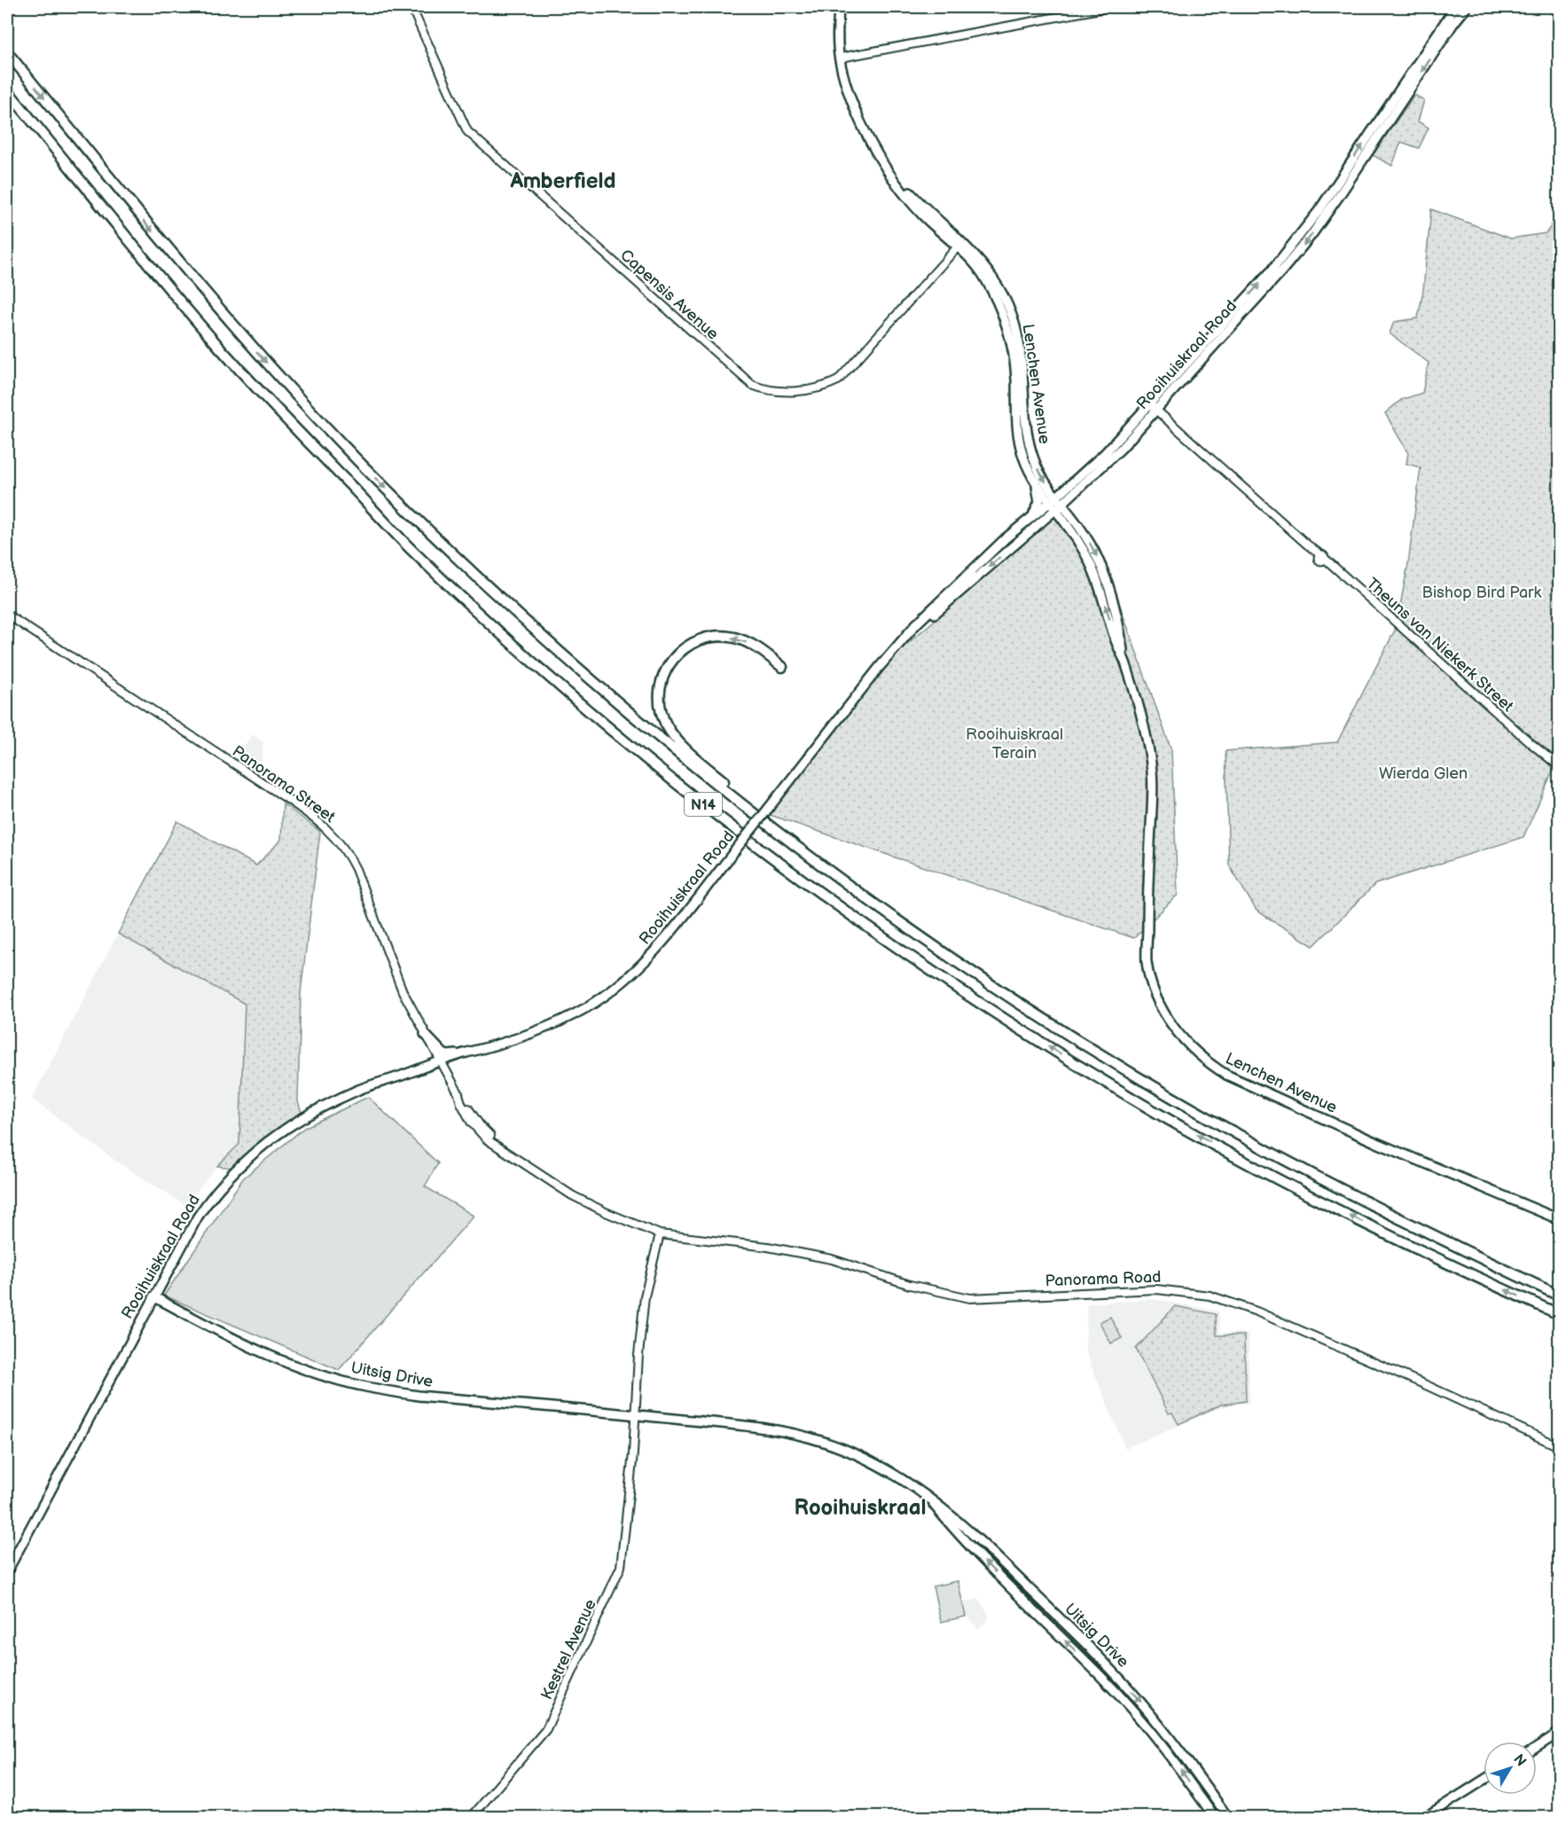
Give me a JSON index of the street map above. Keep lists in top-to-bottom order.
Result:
{
  "streets": {
    "highway": ["N14"],
    "main road": ["Rooihuiskraal Road", "Lenchen Avenue", "Uitsig Drive"],
    "street": [
      "Capensis Avenue",
      "Theuns van Niekerk Street",
      "Panorama Street",
      "Panorama Road",
      "Kestrel Avenue"
    ]
  },
  "crossings": [
    ["Capensis Avenue", "Lenchen Avenue"],
    ["Rooihuiskraal Road", "Lenchen Avenue"],
    ["Rooihuiskraal Road", "Theuns van Niekerk Street"],
    ["Rooihuiskraal Road", "Panorama Street"],
    ["Rooihuiskraal Road", "Uitsig Drive"],
    ["Panorama Street", "Panorama Road"],
    ["Panorama Street", "Kestrel Avenue"],
    ["Uitsig Drive", "Kestrel Avenue"]
  ],
  "districts": ["Amberfield", "Rooihuiskraal"],
  "parks": ["Bishop Bird Park", "Rooihuiskraal Terain", "Wierda Glen"],
  "north": "top right"
}
